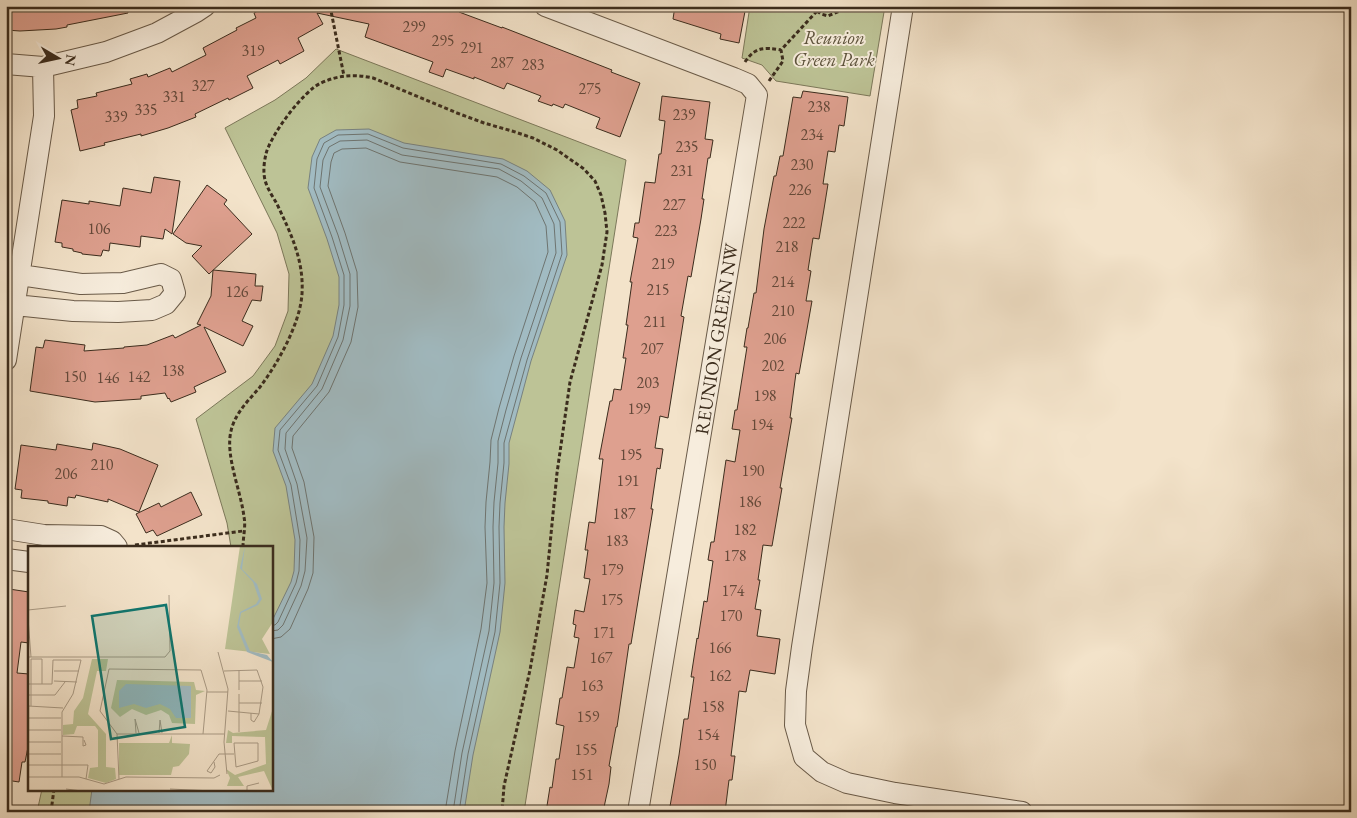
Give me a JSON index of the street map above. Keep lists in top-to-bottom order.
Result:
{
  "streets": {
    "street": ["REUNION GREEN NW"]
  },
  "parks": ["Reunion Green Park"],
  "house_numbers": [
    "299",
    "295",
    "291",
    "319",
    "287",
    "283",
    "327",
    "275",
    "331",
    "238",
    "335",
    "239",
    "339",
    "234",
    "235",
    "230",
    "231",
    "226",
    "227",
    "222",
    "106",
    "223",
    "218",
    "219",
    "214",
    "215",
    "126",
    "210",
    "211",
    "206",
    "207",
    "202",
    "138",
    "150",
    "142",
    "146",
    "203",
    "198",
    "199",
    "194",
    "195",
    "210",
    "190",
    "206",
    "191",
    "186",
    "187",
    "182",
    "183",
    "178",
    "179",
    "174",
    "175",
    "170",
    "171",
    "166",
    "167",
    "162",
    "163",
    "158",
    "159",
    "154",
    "155",
    "150",
    "151"
  ],
  "north": "right"
}
